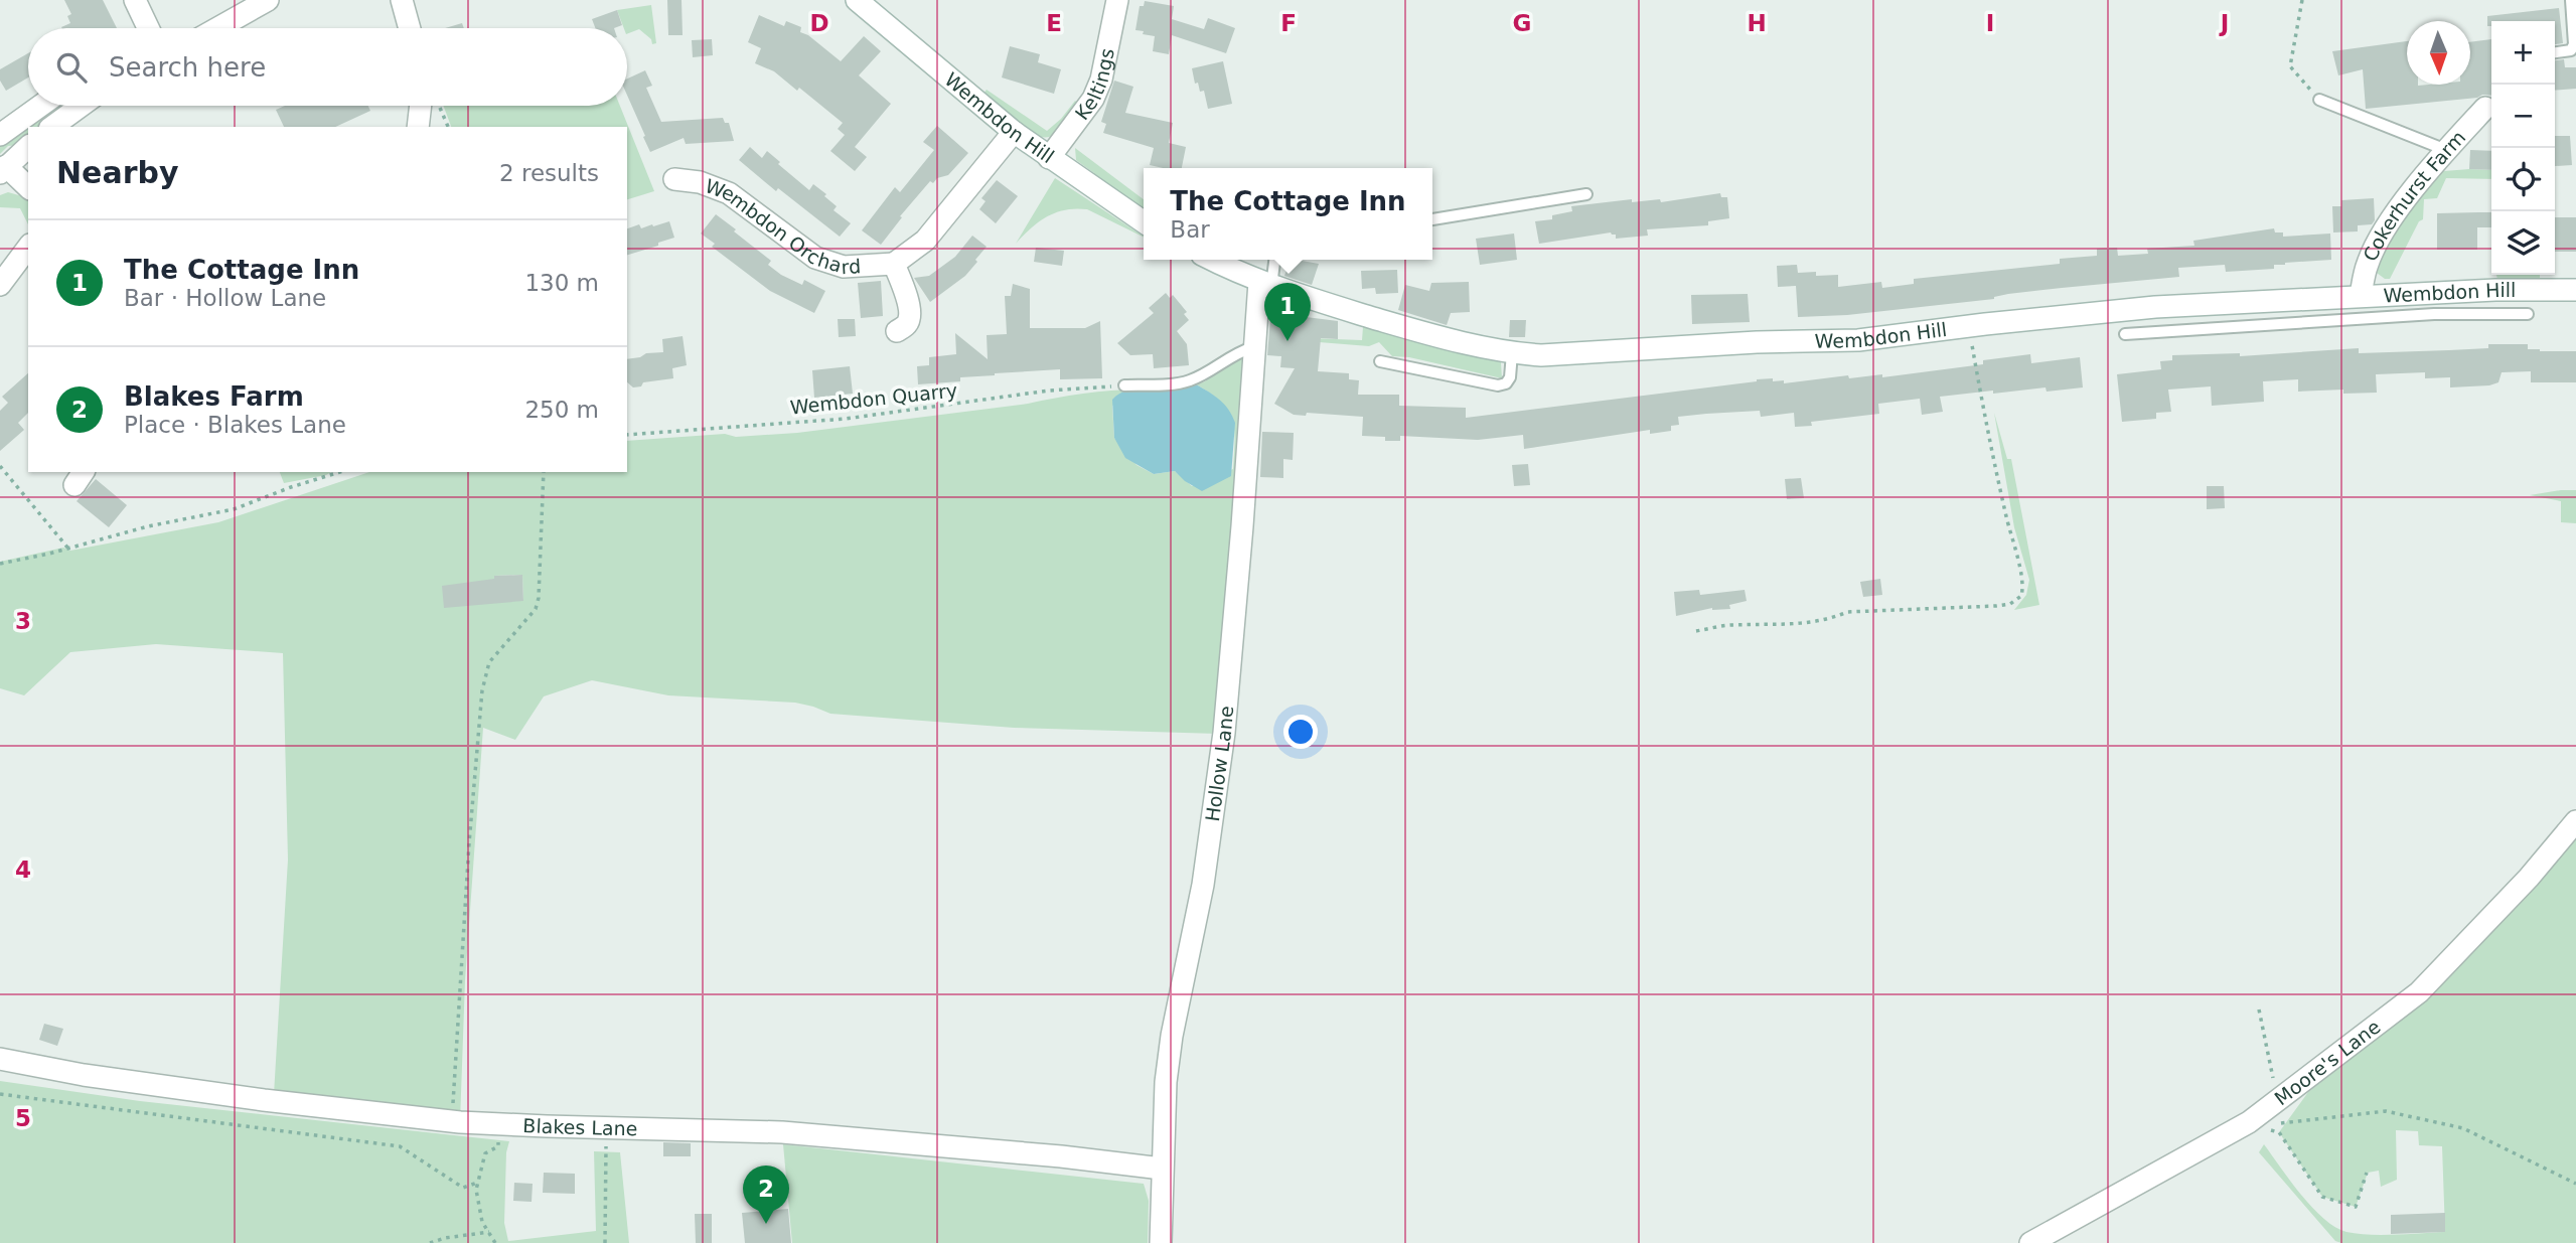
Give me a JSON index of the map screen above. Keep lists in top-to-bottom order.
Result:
{
  "streets": {
    "street": [
      "Keltings",
      "Wembdon Hill",
      "Cokerhurst Farm",
      "Wembdon Orchard",
      "Hollow Lane",
      "Moore's Lane",
      "Blakes Lane"
    ],
    "path": ["Wembdon Quarry"]
  },
  "crossings": [
    ["Keltings", "Wembdon Hill"],
    ["Wembdon Hill", "Cokerhurst Farm"],
    ["Wembdon Hill", "Wembdon Orchard"],
    ["Wembdon Hill", "Hollow Lane"],
    ["Hollow Lane", "Blakes Lane"]
  ],
  "north": "bottom",
  "page": {
    "map_buttons": ["+", "−"],
    "search": "Search here",
    "heading": ["Nearby", "2 results"],
    "popup": ["The Cottage Inn", "Bar"],
    "list": [
      {
        "mark": "1",
        "name": "The Cottage Inn",
        "note": "Bar · Hollow Lane",
        "value": "130 m"
      },
      {
        "mark": "2",
        "name": "Blakes Farm",
        "note": "Place · Blakes Lane",
        "value": "250 m"
      }
    ],
    "pins": ["1", "2"]
  },
  "grid": {
    "columns": [
      "D",
      "E",
      "F",
      "G",
      "H",
      "I",
      "J"
    ],
    "rows": ["3", "4", "5"]
  }
}
